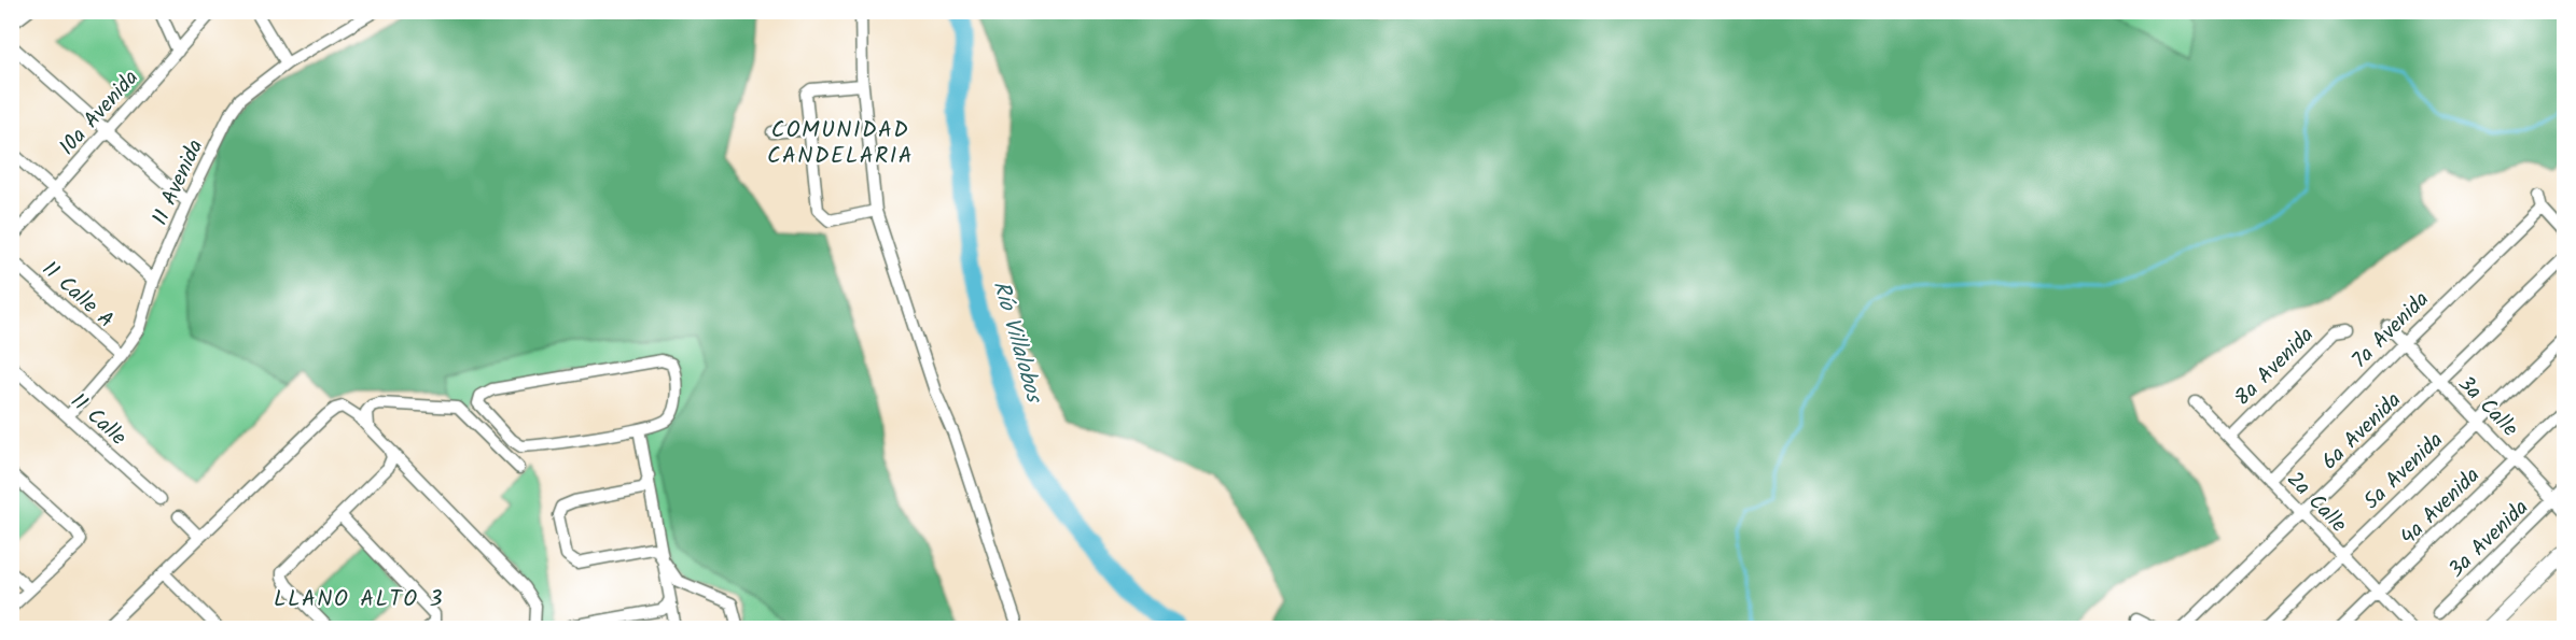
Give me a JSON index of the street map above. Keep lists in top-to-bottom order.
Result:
{
  "streets": {
    "street": [
      "10a Avenida",
      "11 Avenida",
      "11 Calle A",
      "7a Avenida",
      "8a Avenida",
      "3a Calle",
      "11 Calle",
      "6a Avenida",
      "5a Avenida",
      "2a Calle",
      "4a Avenida",
      "3a Avenida"
    ]
  },
  "crossings": [
    ["11 Avenida", "11 Calle A"],
    ["11 Avenida", "11 Calle"],
    ["7a Avenida", "3a Calle"],
    ["7a Avenida", "2a Calle"],
    ["8a Avenida", "2a Calle"],
    ["3a Calle", "6a Avenida"],
    ["3a Calle", "5a Avenida"],
    ["3a Calle", "4a Avenida"],
    ["3a Calle", "3a Avenida"],
    ["6a Avenida", "2a Calle"],
    ["5a Avenida", "2a Calle"],
    ["2a Calle", "4a Avenida"]
  ],
  "districts": ["COMUNIDAD CANDELARIA", "LLANO ALTO 3"],
  "water": ["Río Villalobos"]
}
